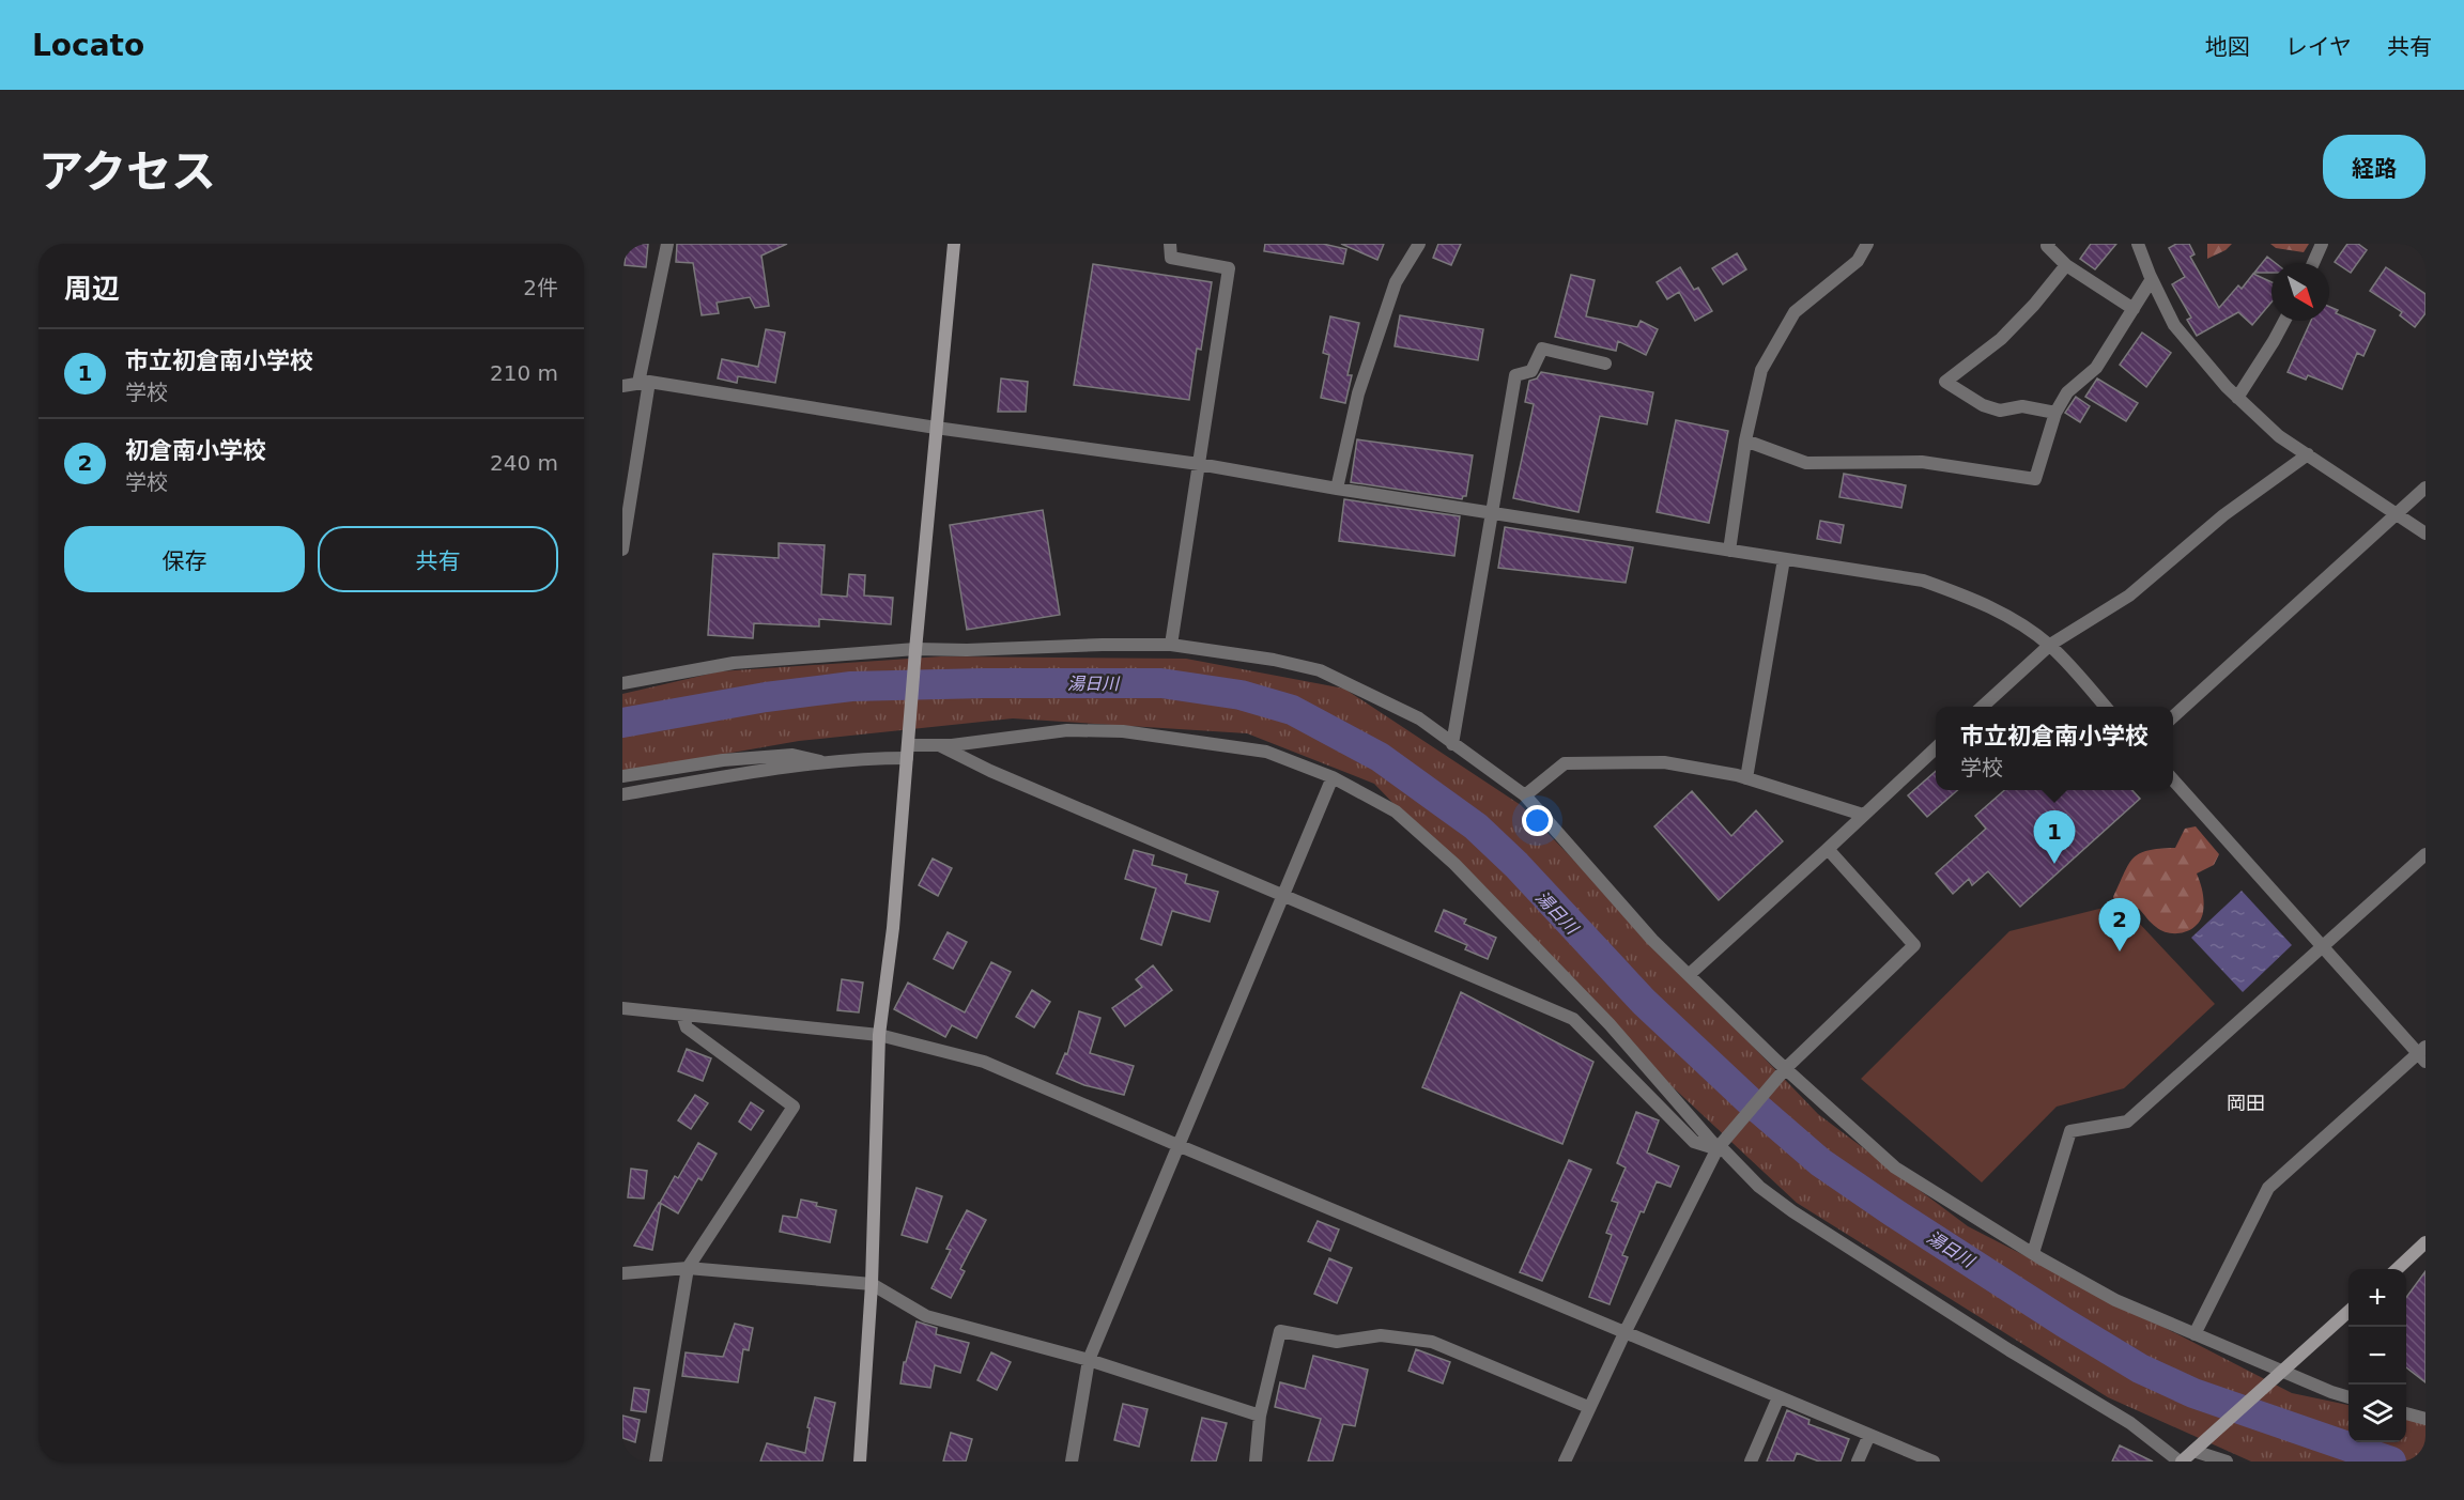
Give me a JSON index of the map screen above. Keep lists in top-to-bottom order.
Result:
{
  "districts": ["岡田"],
  "water": ["湯日川"],
  "north": "bottom right",
  "page": {
    "header": "Locato",
    "nav": ["地図", "レイヤ", "共有"],
    "title": "アクセス",
    "buttons": [
      "経路",
      ["保存", "共有"]
    ],
    "heading": ["周辺", "2件"],
    "list": [
      {
        "mark": "1",
        "name": "市立初倉南小学校",
        "note": "学校",
        "value": "210 m"
      },
      {
        "mark": "2",
        "name": "初倉南小学校",
        "note": "学校",
        "value": "240 m"
      }
    ],
    "popup": ["市立初倉南小学校", "学校"],
    "pins": ["1", "2"],
    "map_buttons": ["+", "−"]
  }
}
